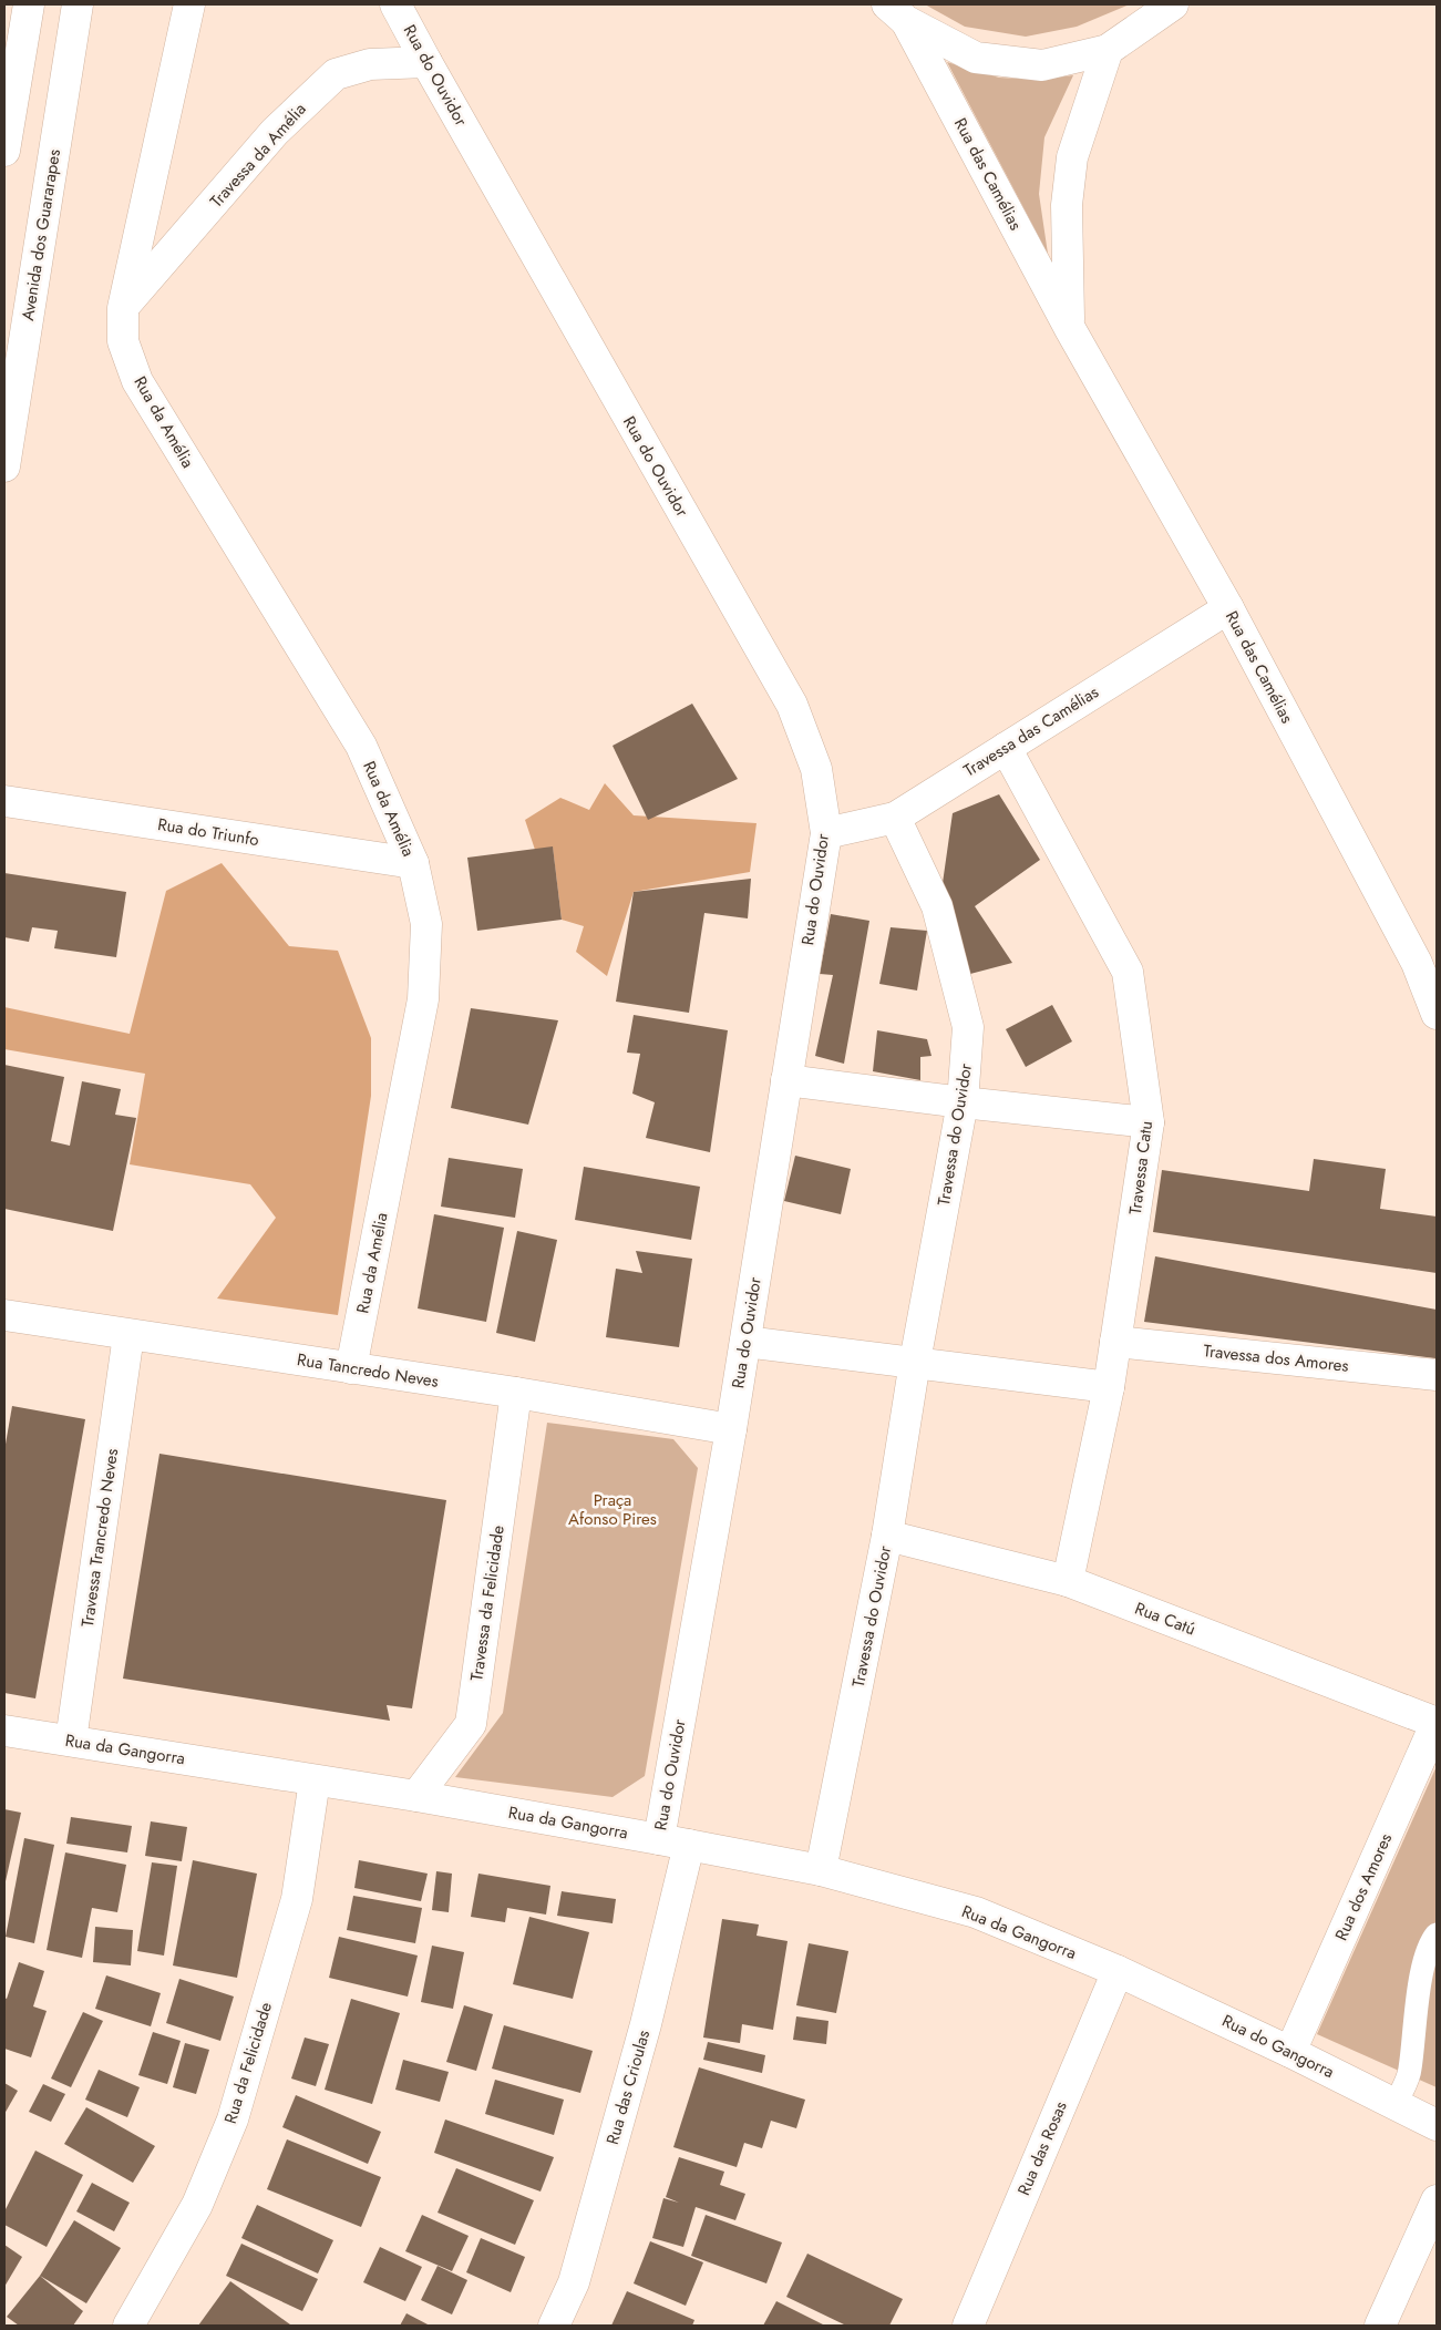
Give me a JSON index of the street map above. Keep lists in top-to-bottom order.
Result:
{
  "streets": {
    "street": [
      "Rua do Ouvidor",
      "Travessa da Amélia",
      "Rua das Camélias",
      "Avenida dos Guararapes",
      "Rua da Amélia",
      "Travessa das Camélias",
      "Rua do Triunfo",
      "Travessa do Ouvidor",
      "Travessa Catu",
      "Travessa dos Amores",
      "Rua Tancredo Neves",
      "Travessa Trancredo Neves",
      "Travessa da Felicidade",
      "Rua Catú",
      "Rua da Gangorra",
      "Rua dos Amores",
      "Rua do Gangorra",
      "Rua da Felicidade",
      "Rua das Crioulas",
      "Rua das Rosas"
    ]
  },
  "crossings": [
    ["Rua do Ouvidor", "Travessa da Amélia"],
    ["Rua do Ouvidor", "Travessa das Camélias"],
    ["Rua do Ouvidor", "Rua Tancredo Neves"],
    ["Rua do Ouvidor", "Rua da Gangorra"],
    ["Travessa da Amélia", "Rua da Amélia"],
    ["Rua das Camélias", "Travessa das Camélias"],
    ["Rua da Amélia", "Rua do Triunfo"],
    ["Rua da Amélia", "Rua Tancredo Neves"],
    ["Travessa das Camélias", "Travessa do Ouvidor"],
    ["Travessa das Camélias", "Travessa Catu"],
    ["Travessa do Ouvidor", "Rua Catú"],
    ["Travessa do Ouvidor", "Rua da Gangorra"],
    ["Travessa Catu", "Travessa dos Amores"],
    ["Travessa Catu", "Rua Catú"],
    ["Rua Tancredo Neves", "Travessa Trancredo Neves"],
    ["Rua Tancredo Neves", "Travessa da Felicidade"],
    ["Travessa Trancredo Neves", "Rua da Gangorra"],
    ["Travessa da Felicidade", "Rua da Gangorra"],
    ["Rua Catú", "Rua dos Amores"],
    ["Rua da Gangorra", "Rua do Gangorra"],
    ["Rua da Gangorra", "Rua da Felicidade"],
    ["Rua da Gangorra", "Rua das Crioulas"],
    ["Rua da Gangorra", "Rua das Rosas"],
    ["Rua dos Amores", "Rua do Gangorra"],
    ["Rua do Gangorra", "Rua das Rosas"]
  ],
  "parks": ["Praça Afonso Pires"]
}
